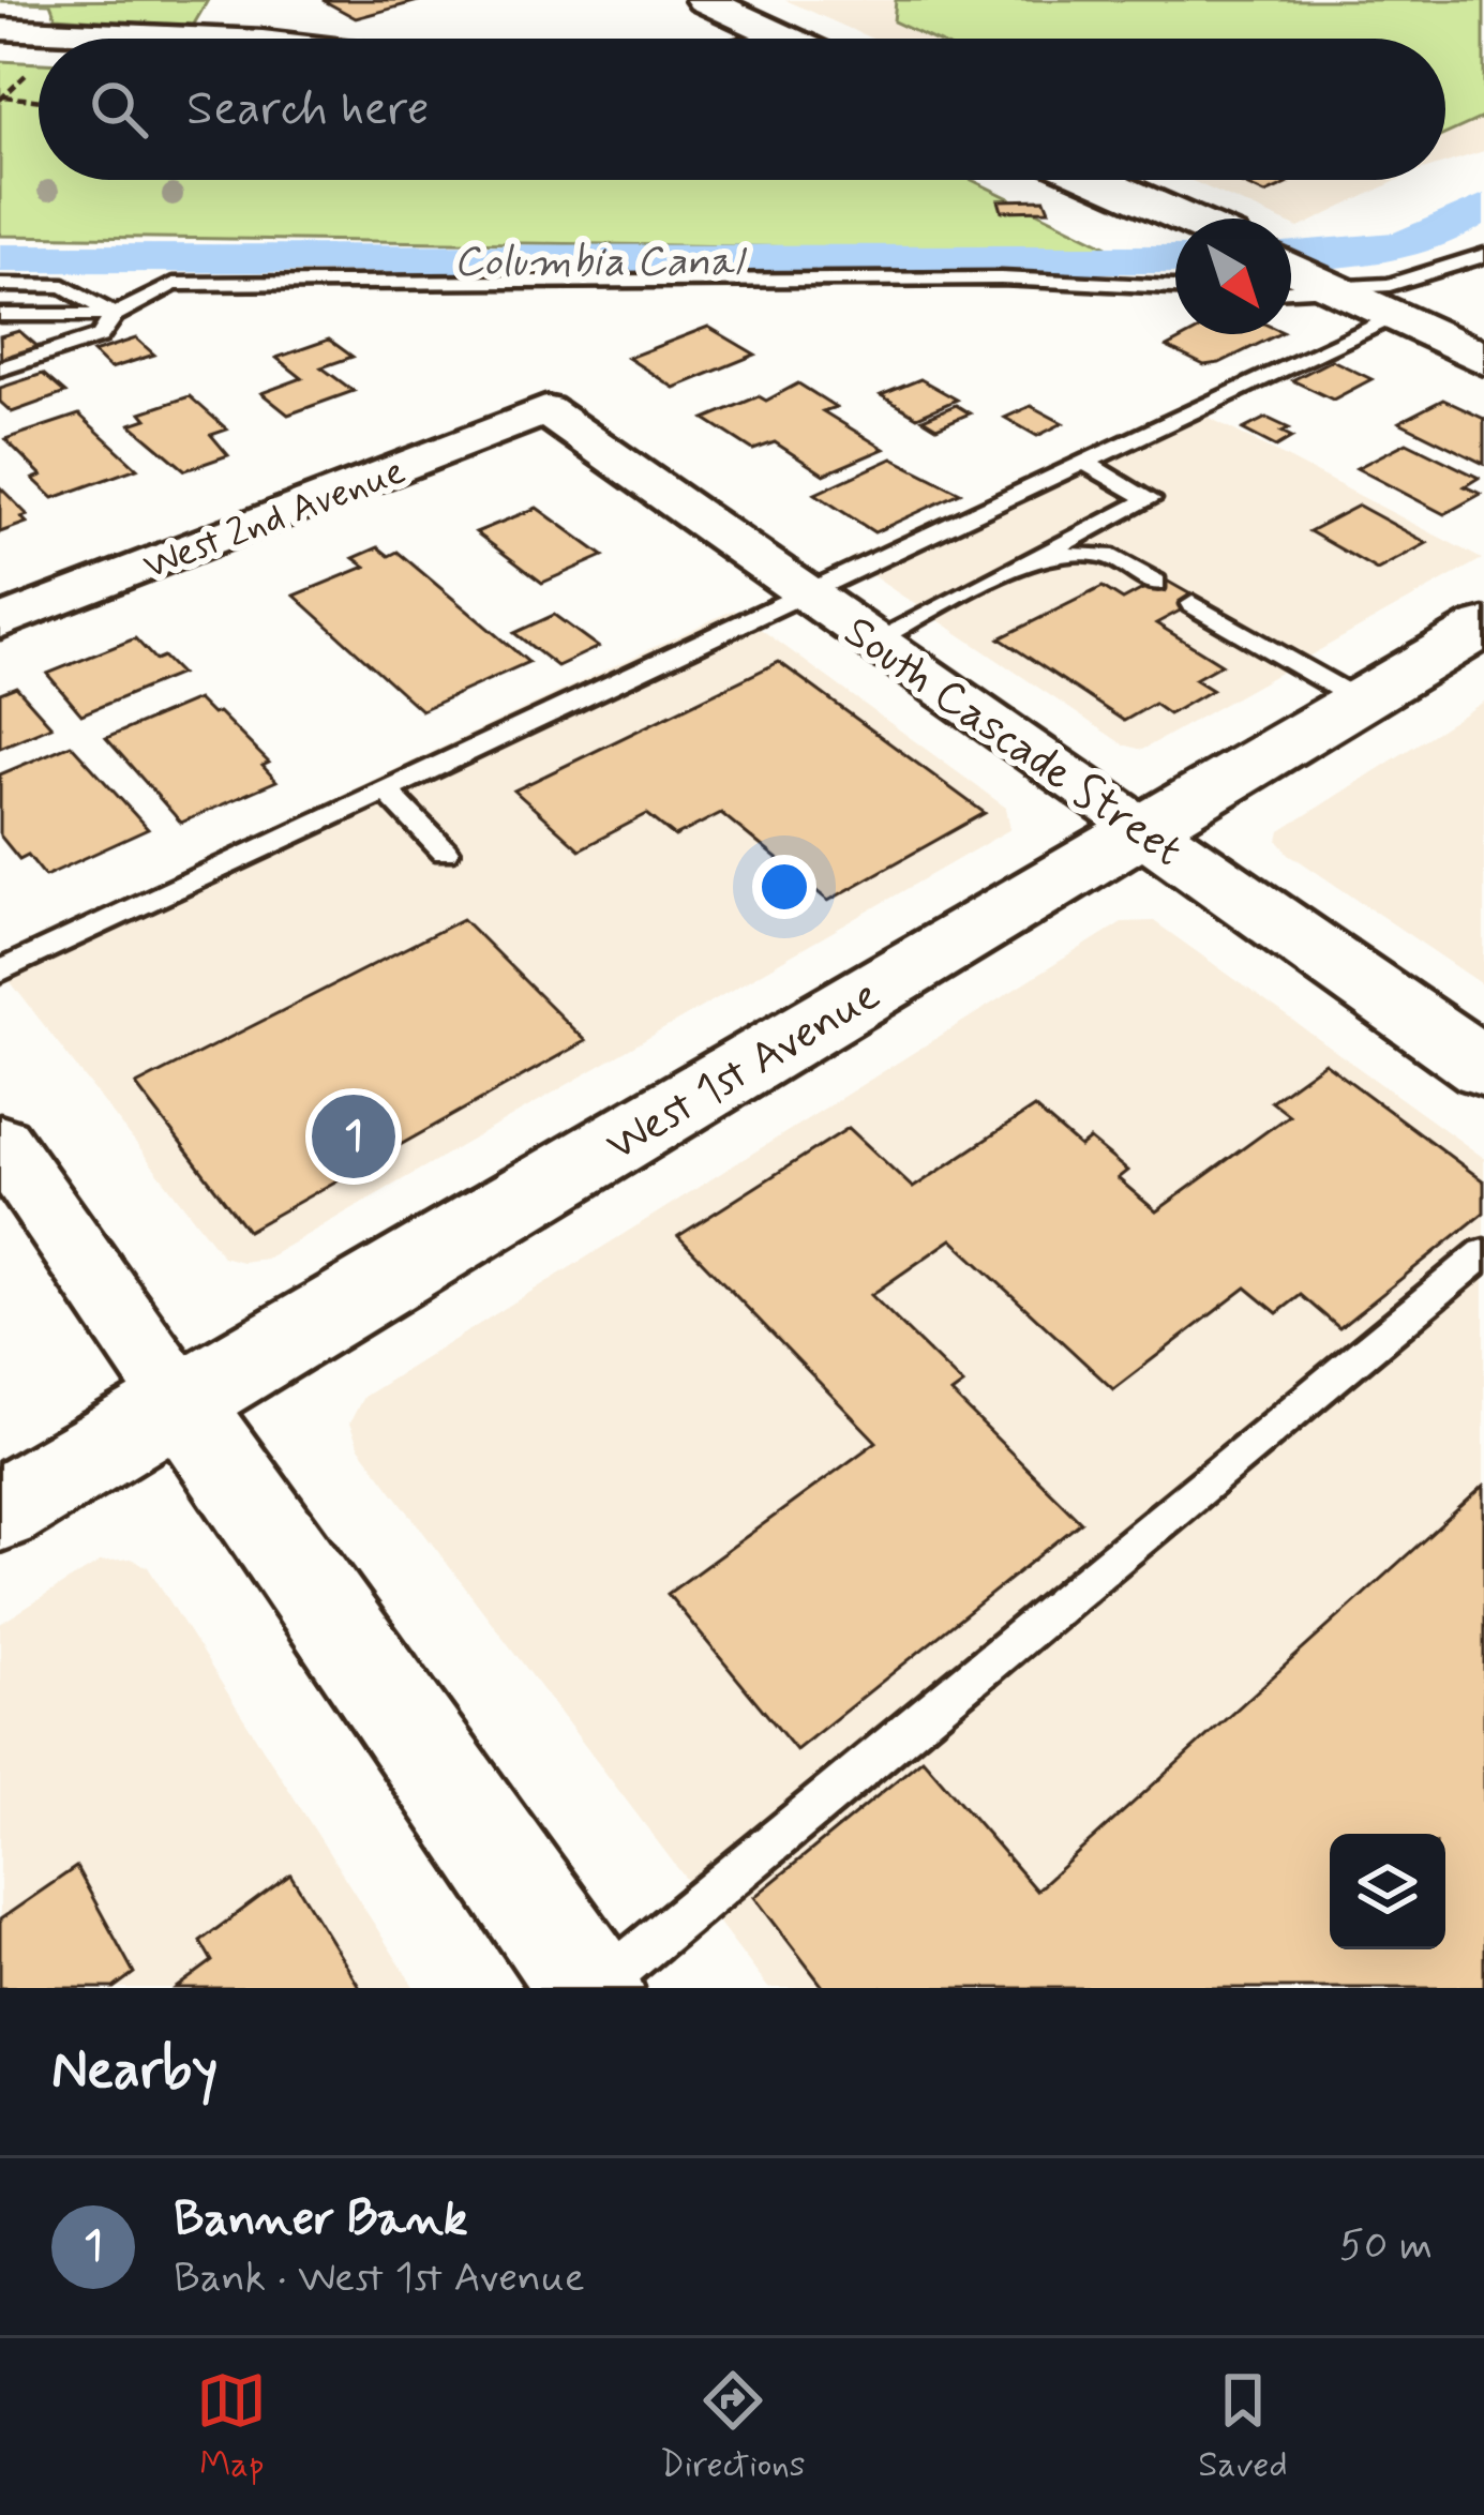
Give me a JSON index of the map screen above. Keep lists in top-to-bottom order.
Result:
{
  "streets": {
    "street": ["West 2nd Avenue", "South Cascade Street", "West 1st Avenue"]
  },
  "crossings": [
    ["West 2nd Avenue", "South Cascade Street"],
    ["South Cascade Street", "West 1st Avenue"]
  ],
  "water": ["Columbia Canal"],
  "north": "bottom right",
  "page": {
    "search": "Search here",
    "pins": "1",
    "heading": "Nearby",
    "list": [
      {
        "mark": "1",
        "name": "Banner Bank",
        "note": "Bank · West 1st Avenue",
        "value": "50 m"
      }
    ],
    "nav": ["Map", "Directions", "Saved"]
  }
}
